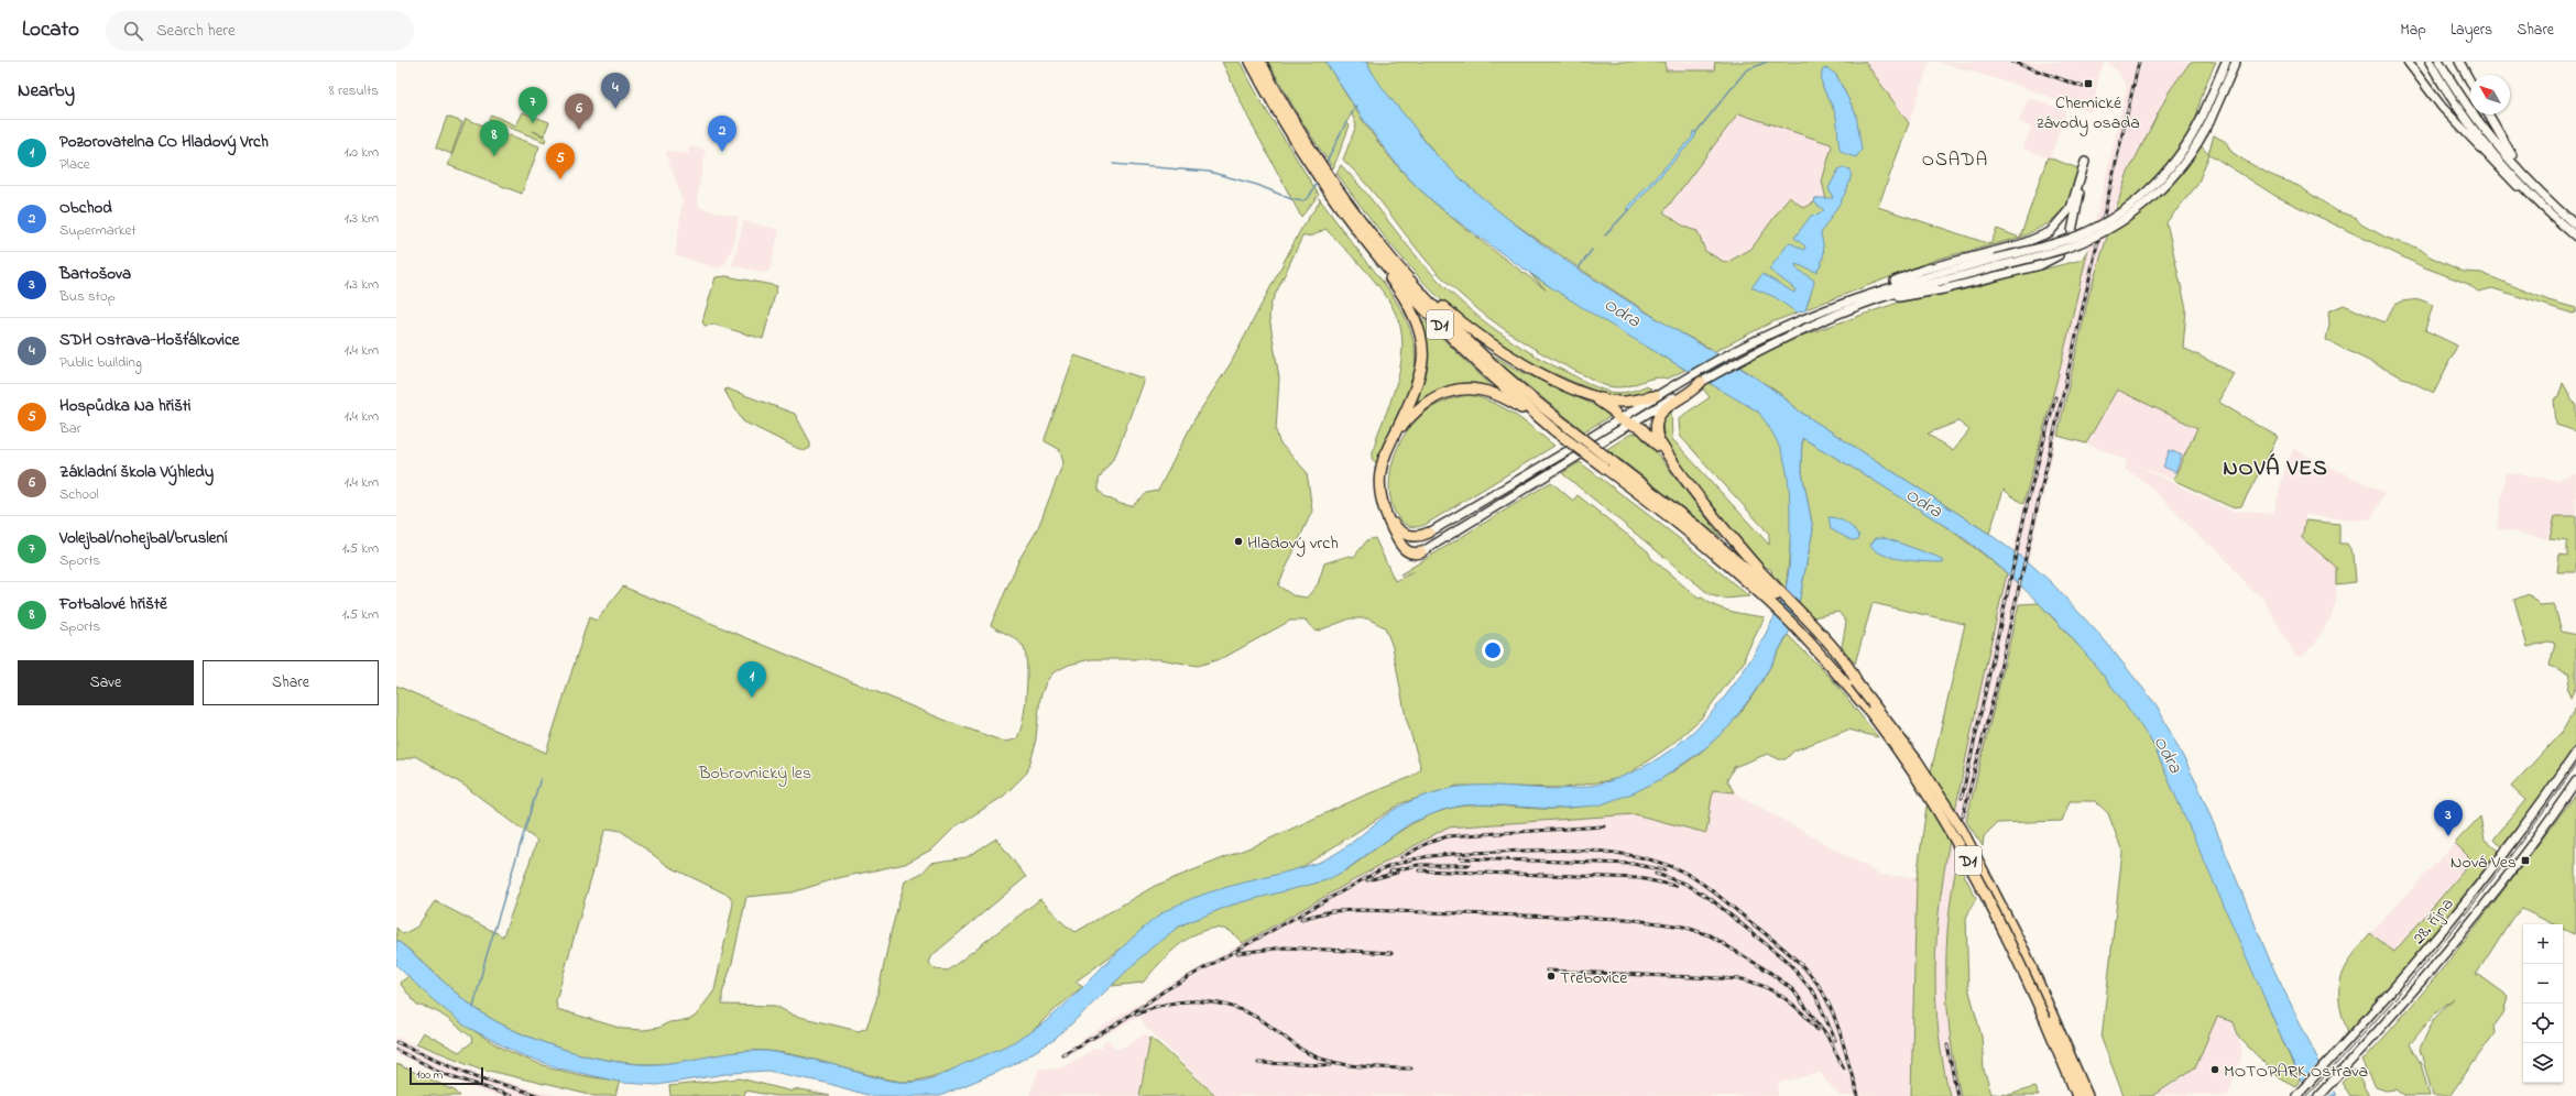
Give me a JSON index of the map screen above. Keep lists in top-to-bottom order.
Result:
{
  "streets": {
    "highway": ["D1"],
    "main road": ["28. října"]
  },
  "districts": ["OSADA", "NOVÁ VES"],
  "water": ["Odra"],
  "parks": ["Bobrovnický les"],
  "places": {
    "transit": ["Chemické závody osada", "Nová Ves"],
    "other": ["Hladový vrch", "Třebovice", "MOTOPARK Ostrava"]
  },
  "scale_bar": "100 m",
  "north": "top left",
  "page": {
    "header": "Locato",
    "search": "Search here",
    "nav": ["Map", "Layers", "Share"],
    "heading": ["Nearby", "8 results"],
    "pins": [
      "4",
      "7",
      "6",
      "2",
      "8",
      "5",
      "1",
      "3"
    ],
    "list": [
      {
        "mark": "1",
        "name": "Pozorovatelna CO Hladový Vrch",
        "note": "Place",
        "value": "1.0 km"
      },
      {
        "mark": "2",
        "name": "Obchod",
        "note": "Supermarket",
        "value": "1.3 km"
      },
      {
        "mark": "3",
        "name": "Bartošova",
        "note": "Bus stop",
        "value": "1.3 km"
      },
      {
        "mark": "4",
        "name": "SDH Ostrava-Hošťálkovice",
        "note": "Public building",
        "value": "1.4 km"
      },
      {
        "mark": "5",
        "name": "Hospůdka Na hřišti",
        "note": "Bar",
        "value": "1.4 km"
      },
      {
        "mark": "6",
        "name": "Základní škola Výhledy",
        "note": "School",
        "value": "1.4 km"
      },
      {
        "mark": "7",
        "name": "Volejbal/nohejbal/bruslení",
        "note": "Sports",
        "value": "1.5 km"
      },
      {
        "mark": "8",
        "name": "Fotbalové hřiště",
        "note": "Sports",
        "value": "1.5 km"
      }
    ],
    "buttons": ["Save", "Share"],
    "map_buttons": ["+", "−"],
    "scale": "100 m"
  }
}
